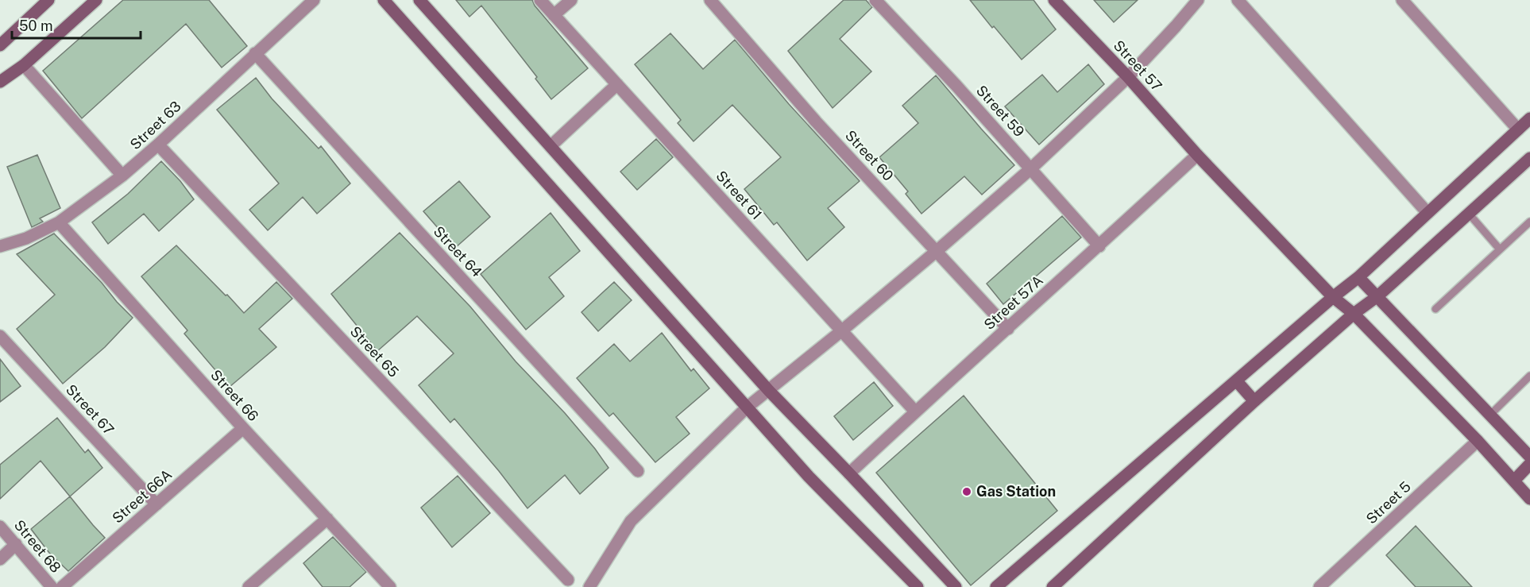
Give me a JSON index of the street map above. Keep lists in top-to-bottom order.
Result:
{
  "streets": {
    "street": [
      "Street 57",
      "Street 59",
      "Street 63",
      "Street 60",
      "Street 61",
      "Street 64",
      "Street 57A",
      "Street 65",
      "Street 66",
      "Street 67",
      "Street 66A",
      "Street 5",
      "Street 68"
    ]
  },
  "crossings": [
    ["Street 57", "Street 57A"],
    ["Street 57", "Street 5"],
    ["Street 59", "Street 57A"],
    ["Street 63", "Street 64"],
    ["Street 63", "Street 65"],
    ["Street 63", "Street 66"],
    ["Street 60", "Street 57A"],
    ["Street 61", "Street 57A"],
    ["Street 66", "Street 66A"],
    ["Street 67", "Street 66A"]
  ],
  "places": ["Gas Station"],
  "scale_bar": "50 m"
}
